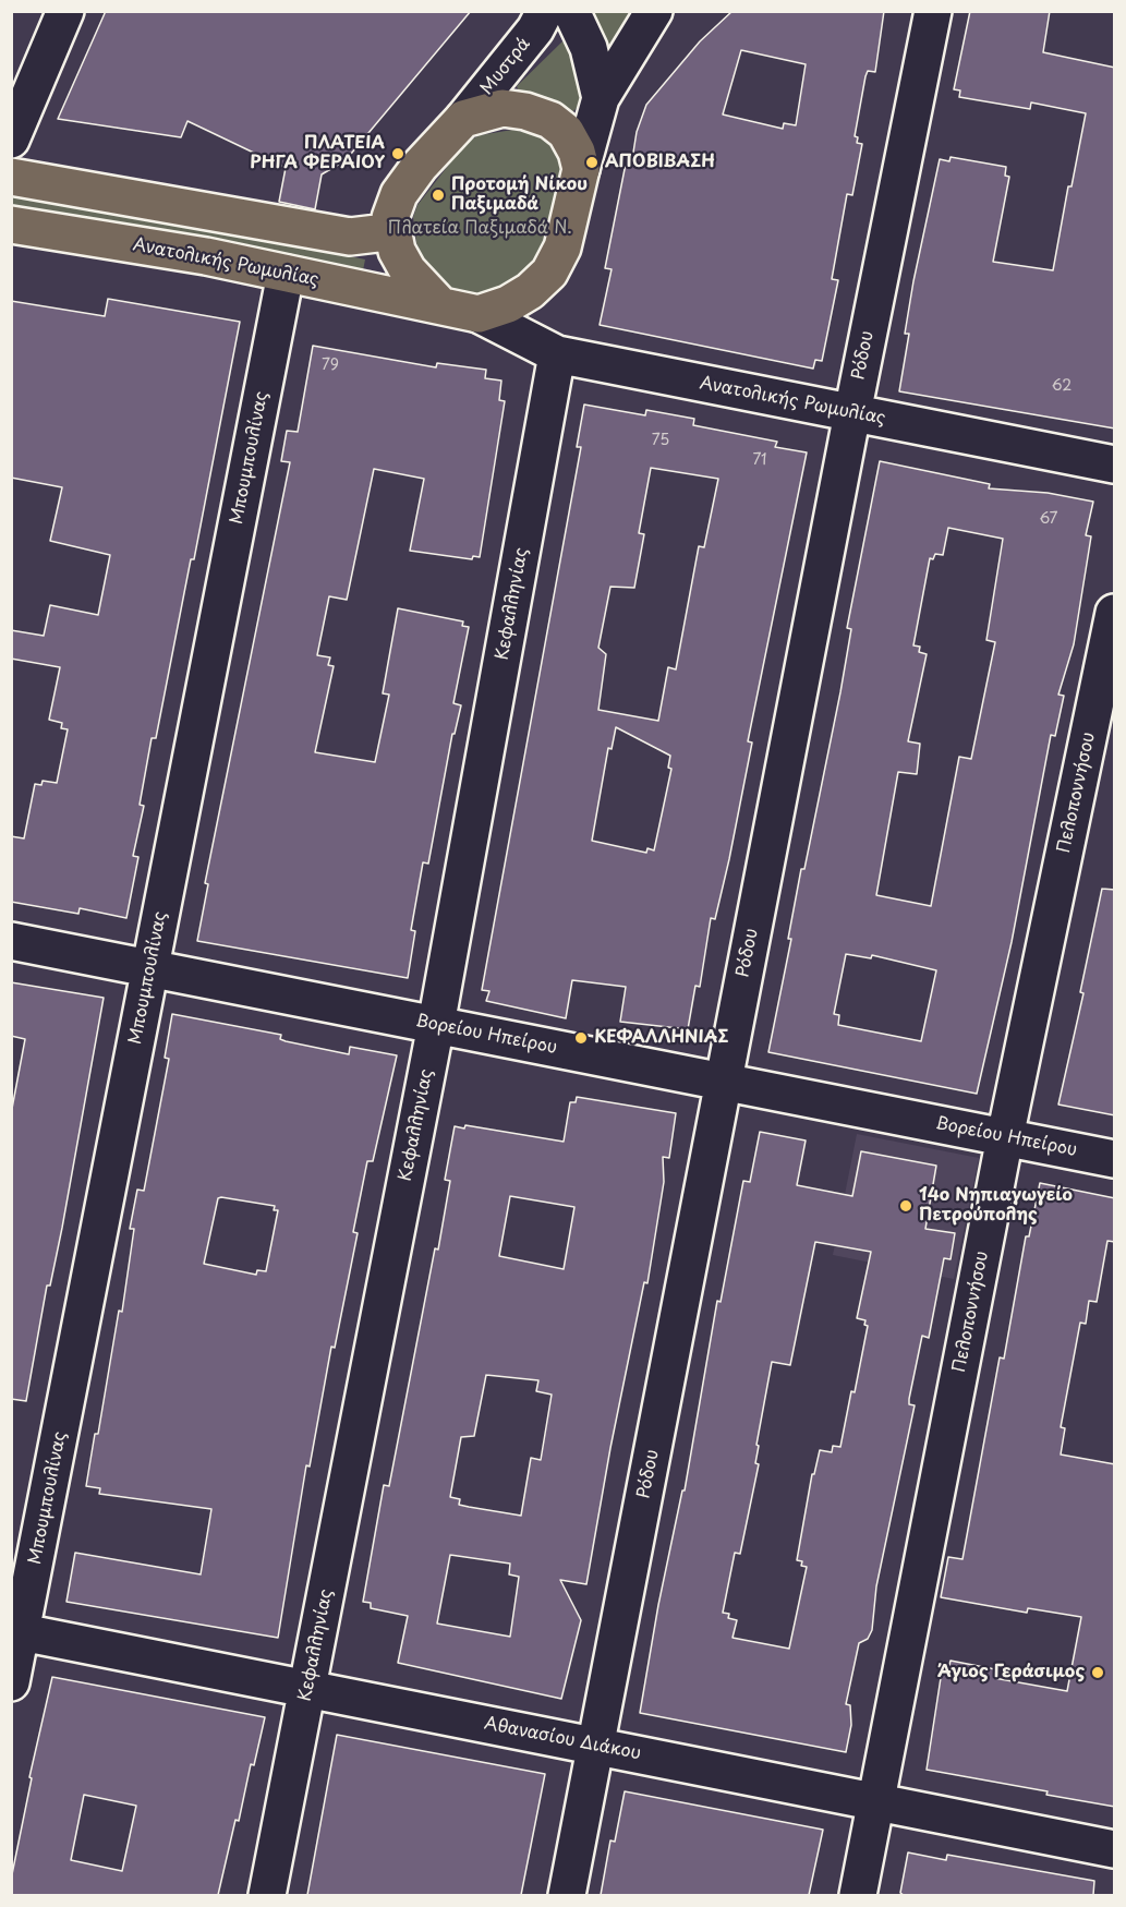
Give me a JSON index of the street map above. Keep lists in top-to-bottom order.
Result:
{
  "streets": {
    "main road": ["Ανατολικής Ρωμυλίας"],
    "street": [
      "Μυστρά",
      "Ρόδου",
      "Μπουμπουλίνας",
      "Κεφαλληνίας",
      "Πελοποννήσου",
      "Βορείου Ηπείρου",
      "Αθανασίου Διάκου"
    ]
  },
  "crossings": [
    ["Μυστρά", "Ανατολικής Ρωμυλίας"],
    ["Ανατολικής Ρωμυλίας", "Ρόδου"],
    ["Ανατολικής Ρωμυλίας", "Μπουμπουλίνας"],
    ["Ανατολικής Ρωμυλίας", "Κεφαλληνίας"],
    ["Ρόδου", "Βορείου Ηπείρου"],
    ["Ρόδου", "Αθανασίου Διάκου"],
    ["Μπουμπουλίνας", "Βορείου Ηπείρου"],
    ["Μπουμπουλίνας", "Αθανασίου Διάκου"],
    ["Κεφαλληνίας", "Βορείου Ηπείρου"],
    ["Κεφαλληνίας", "Αθανασίου Διάκου"],
    ["Πελοποννήσου", "Βορείου Ηπείρου"],
    ["Πελοποννήσου", "Αθανασίου Διάκου"]
  ],
  "parks": ["Πλατεία Παξιμαδά Ν."],
  "places": [
    "ΠΛΑΤΕΙΑ ΡΗΓΑ ΦΕΡΑΙΟΥ",
    "ΑΠΟΒΙΒΑΣΗ",
    "Προτομή Νίκου Παξιμαδά",
    "ΚΕΦΑΛΛΗΝΙΑΣ",
    "14ο Νηπιαγωγείο Πετρούπολης",
    "Άγιος Γεράσιμος"
  ],
  "house_numbers": [
    "79",
    "62",
    "75",
    "71",
    "67"
  ]
}
